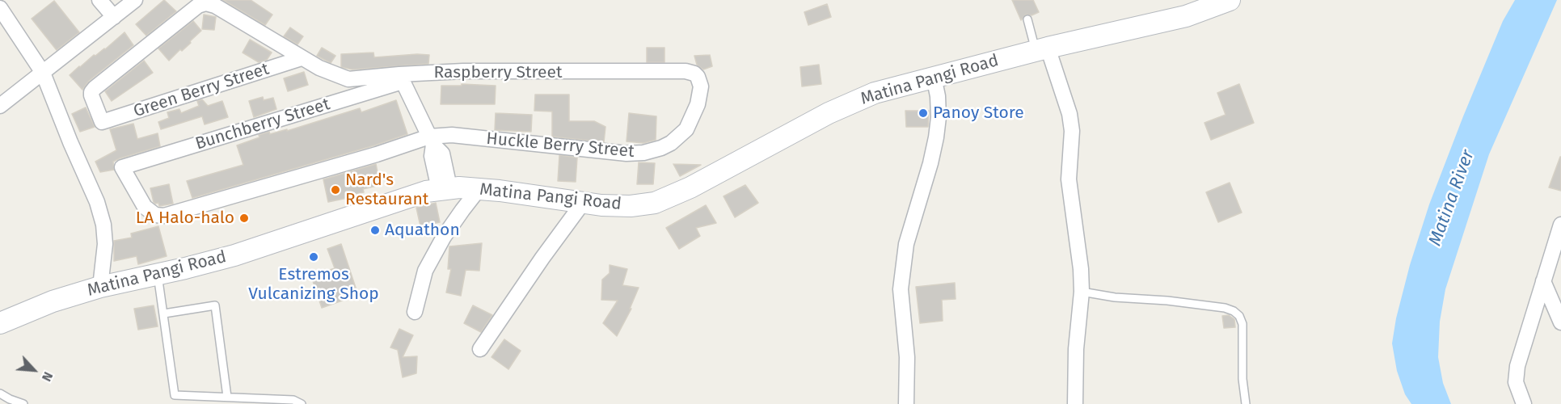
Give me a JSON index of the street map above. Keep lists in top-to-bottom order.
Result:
{
  "streets": {
    "street": [
      "Raspberry Street",
      "Matina Pangi Road",
      "Green Berry Street",
      "Bunchberry Street",
      "Huckle Berry Street"
    ]
  },
  "crossings": [
    ["Raspberry Street", "Green Berry Street"],
    ["Raspberry Street", "Bunchberry Street"],
    ["Raspberry Street", "Huckle Berry Street"],
    ["Bunchberry Street", "Huckle Berry Street"]
  ],
  "water": ["Matina River"],
  "places": [
    "Panoy Store",
    "Nard's Restaurant",
    "LA Halo-halo",
    "Aquathon",
    "Estremos Vulcanizing Shop"
  ],
  "north": "bottom right"
}
